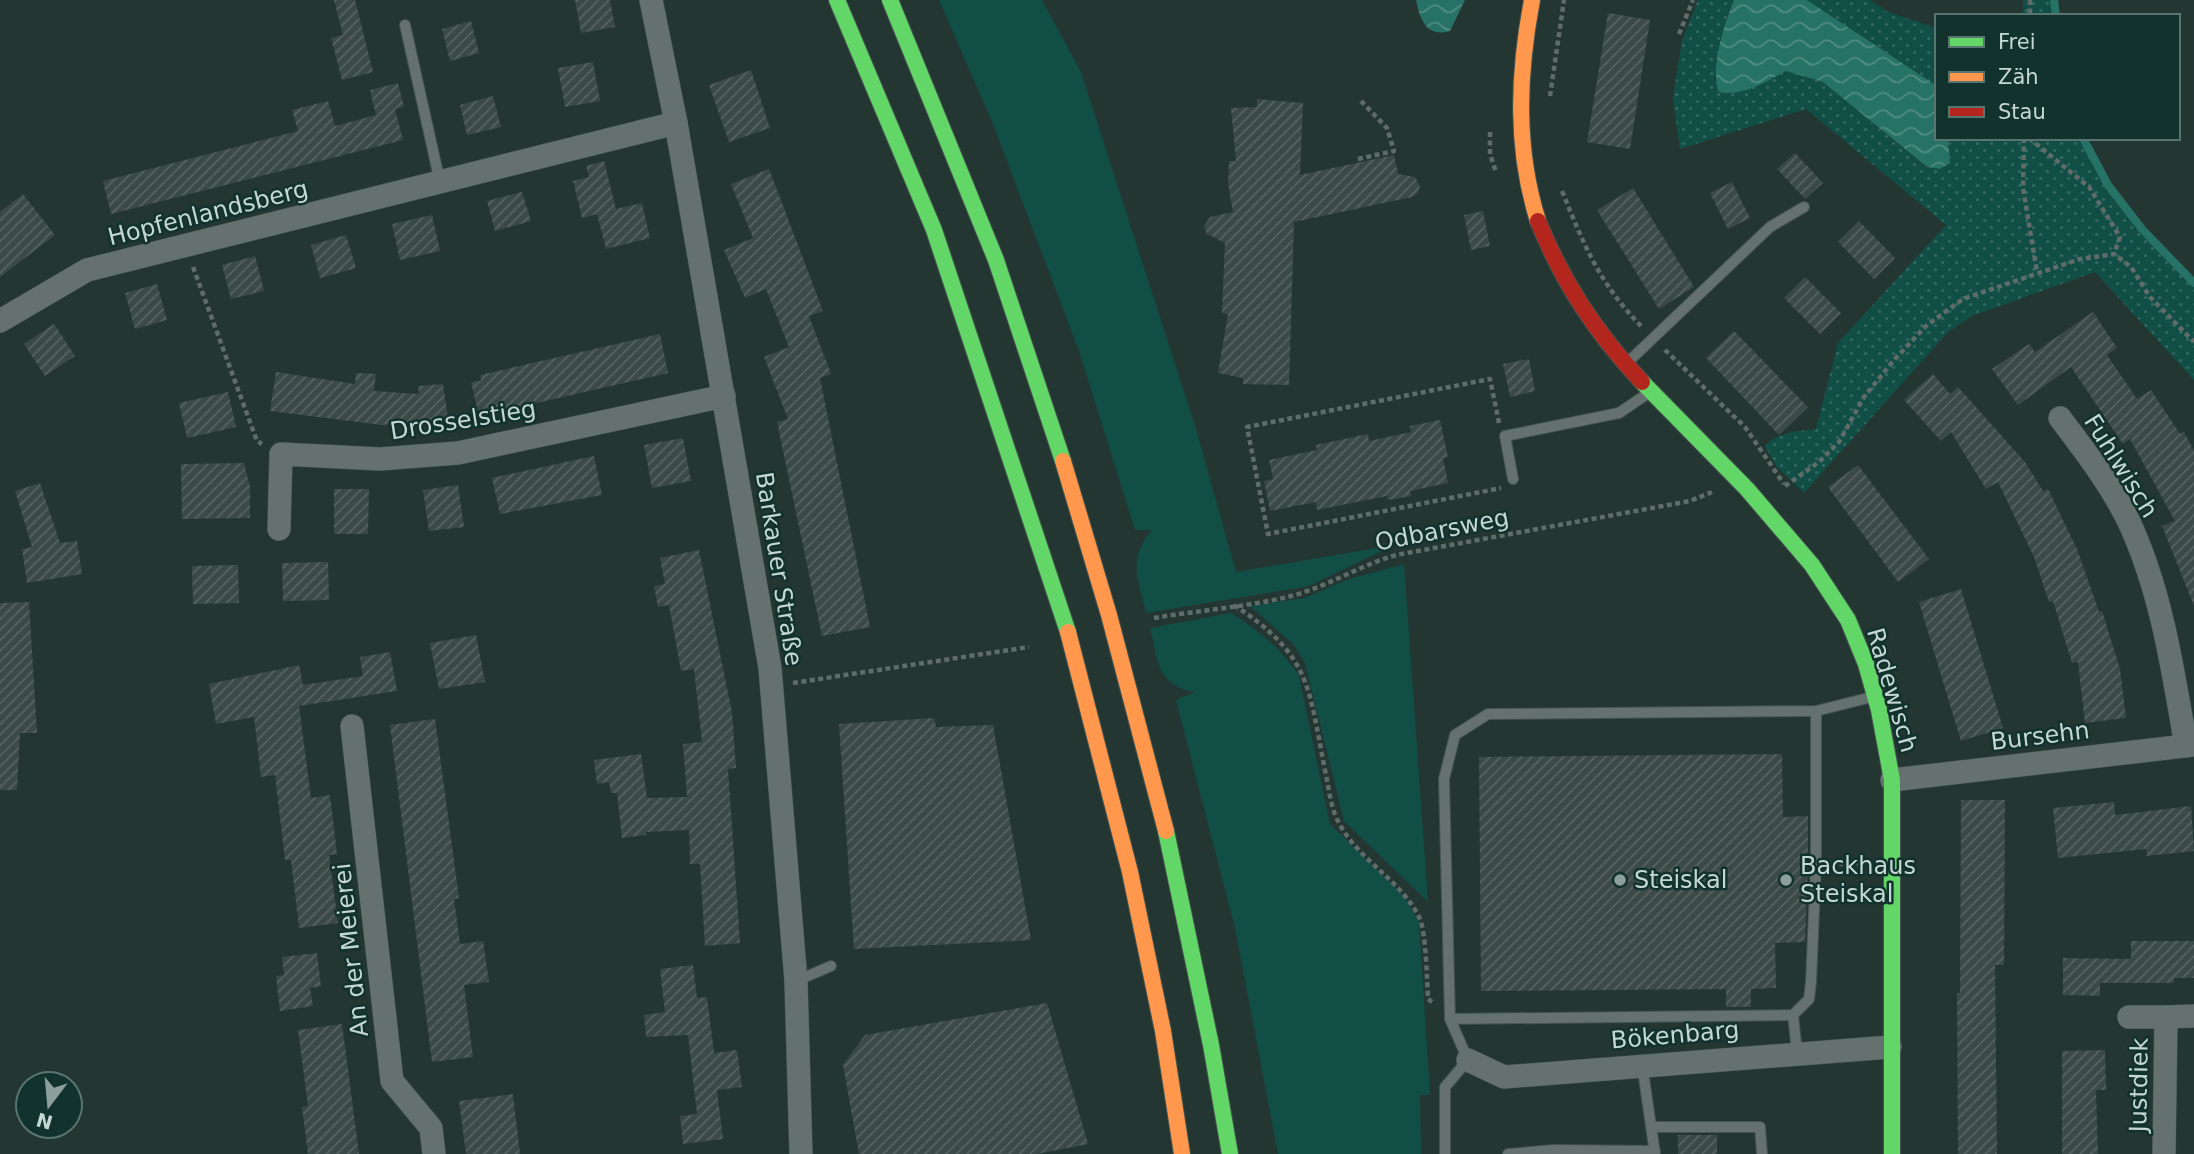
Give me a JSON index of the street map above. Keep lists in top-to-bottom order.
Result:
{
  "streets": {
    "main road": ["Radewisch"],
    "street": [
      "Hopfenlandsberg",
      "Drosselstieg",
      "Fuhlwisch",
      "Barkauer Straße",
      "Bursehn",
      "An der Meierei",
      "Bökenbarg",
      "Justdiek"
    ],
    "path": ["Odbarsweg"]
  },
  "crossings": [
    ["Hopfenlandsberg", "Barkauer Straße"],
    ["Drosselstieg", "Barkauer Straße"],
    ["Fuhlwisch", "Bursehn"],
    ["Odbarsweg", "Radewisch"],
    ["Radewisch", "Bursehn"],
    ["Radewisch", "Bökenbarg"]
  ],
  "places": ["Steiskal", "Backhaus Steiskal"],
  "legend": ["Frei", "Zäh", "Stau"],
  "north": "bottom"
}
